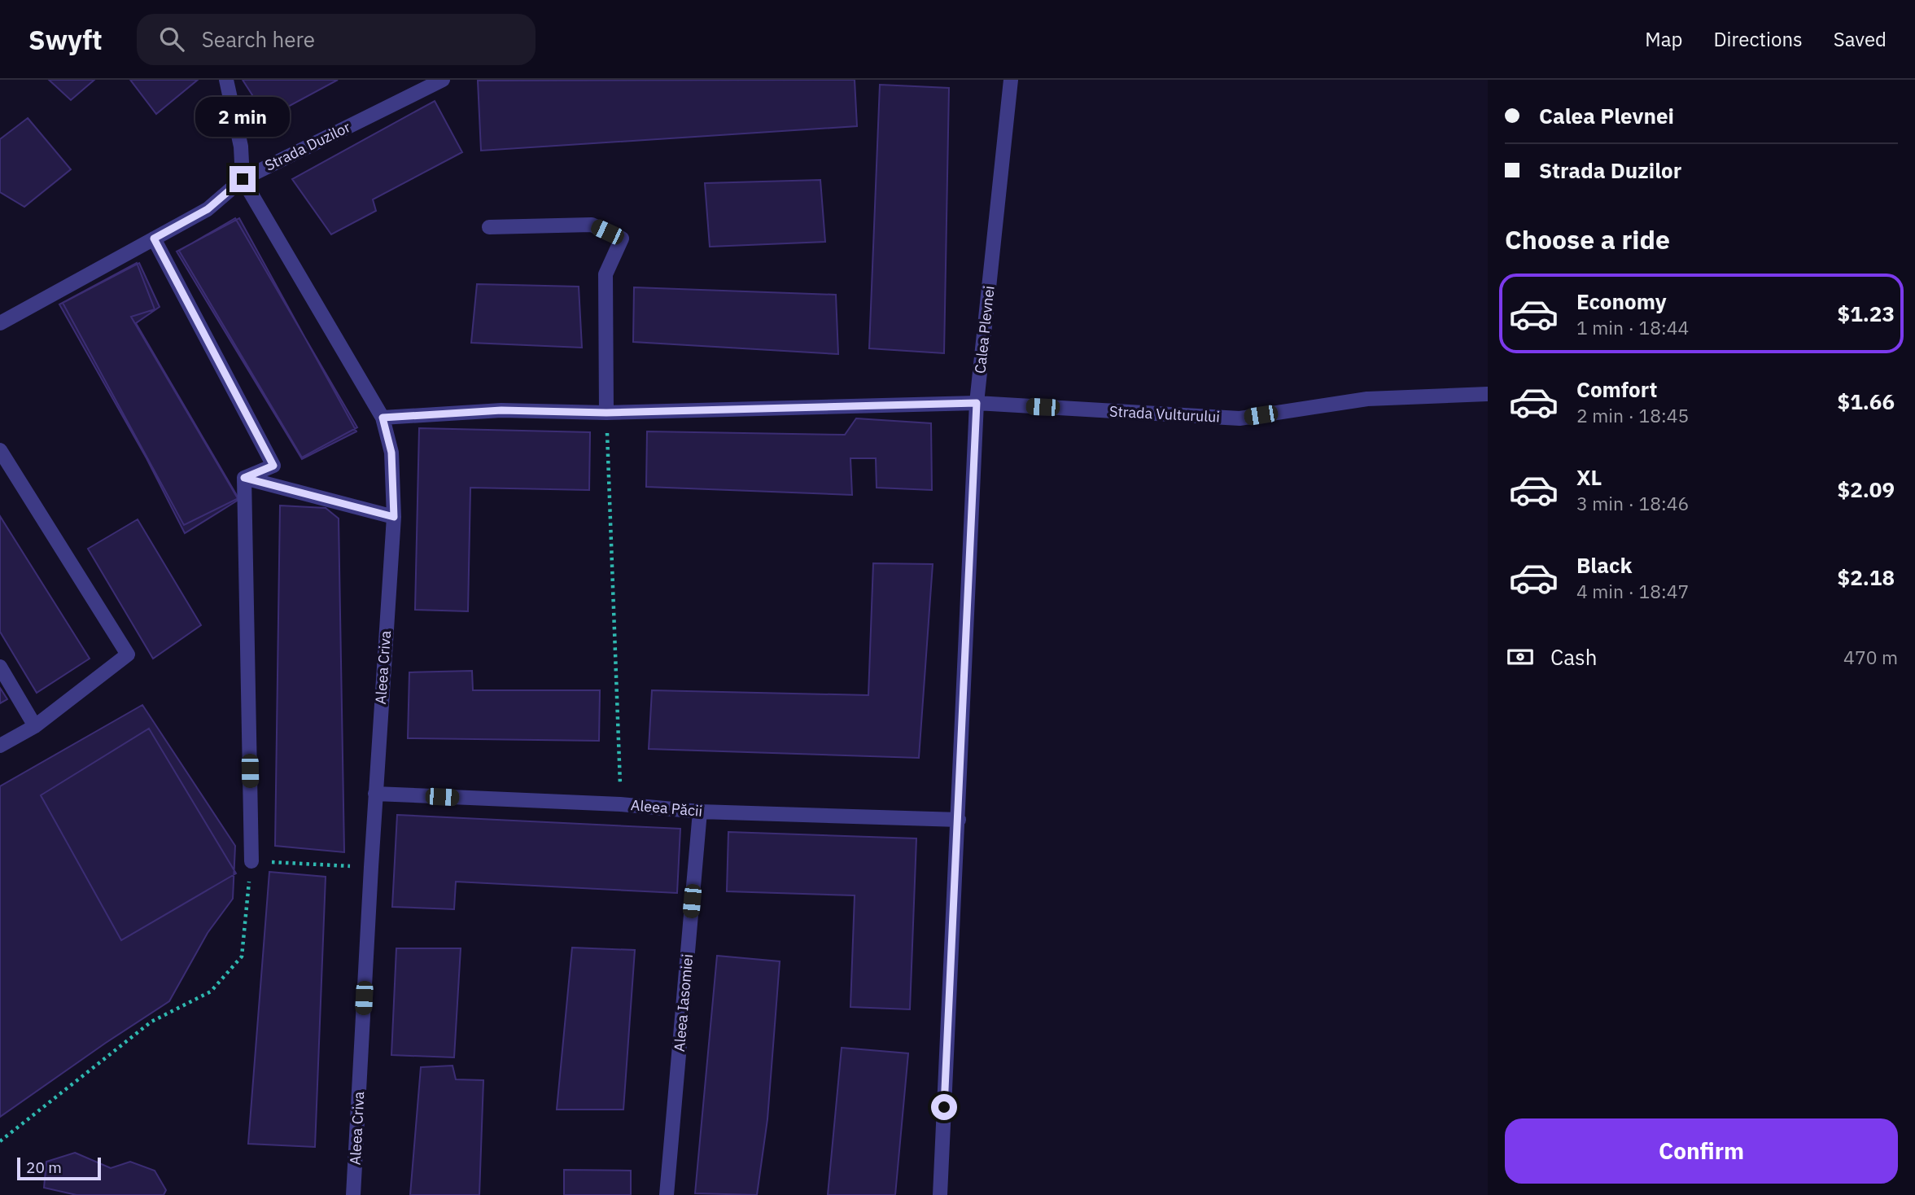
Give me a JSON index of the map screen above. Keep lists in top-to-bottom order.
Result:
{
  "streets": {
    "street": [
      "Strada Duzilor",
      "Calea Plevnei",
      "Strada Vulturului",
      "Aleea Criva",
      "Aleea Păcii",
      "Aleea Iasomiei"
    ]
  },
  "crossings": [
    ["Strada Duzilor", "Aleea Criva"],
    ["Calea Plevnei", "Strada Vulturului"],
    ["Calea Plevnei", "Aleea Păcii"],
    ["Strada Vulturului", "Aleea Criva"],
    ["Aleea Criva", "Aleea Păcii"],
    ["Aleea Păcii", "Aleea Iasomiei"]
  ],
  "scale_bar": "20 m",
  "page": {
    "header": "Swyft",
    "search": "Search here",
    "nav": ["Map", "Directions", "Saved"],
    "banner": ["Calea Plevnei", "Strada Duzilor"],
    "bubble": "2 min",
    "heading": "Choose a ride",
    "list": [
      {
        "name": "Economy",
        "note": "1 min · 18:44",
        "value": "$1.23"
      },
      {
        "name": "Comfort",
        "note": "2 min · 18:45",
        "value": "$1.66"
      },
      {
        "name": "XL",
        "note": "3 min · 18:46",
        "value": "$2.09"
      },
      {
        "name": "Black",
        "note": "4 min · 18:47",
        "value": "$2.18"
      }
    ],
    "pay": ["Cash", "470 m"],
    "buttons": "Confirm",
    "scale": "20 m"
  }
}
